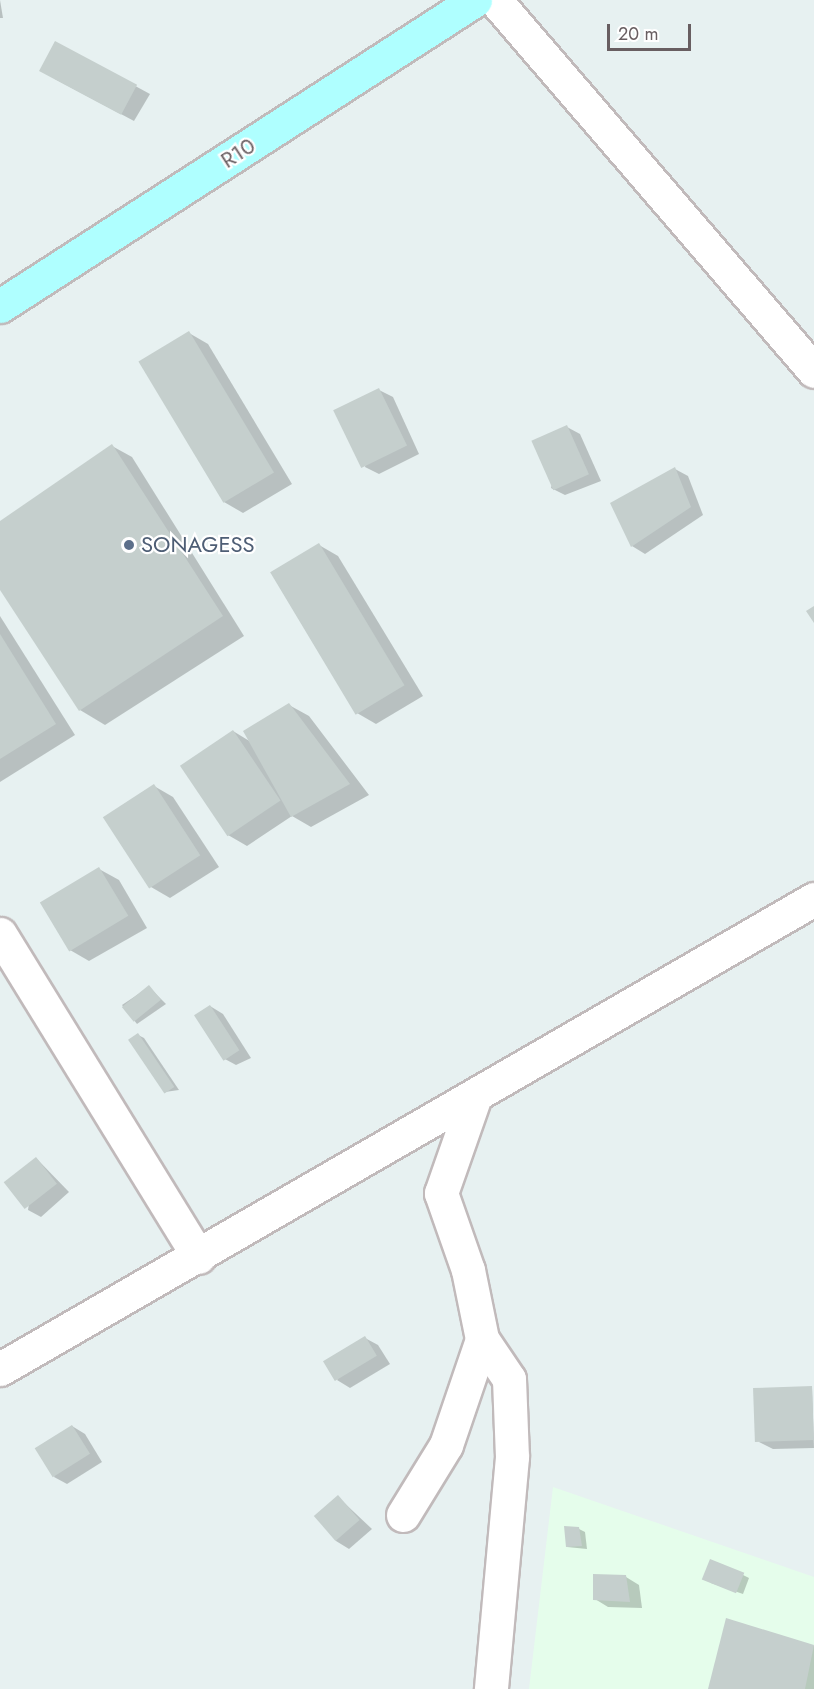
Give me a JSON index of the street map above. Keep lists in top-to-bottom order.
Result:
{
  "streets": {
    "main road": ["R10"]
  },
  "places": ["SONAGESS"],
  "scale_bar": "20 m"
}
